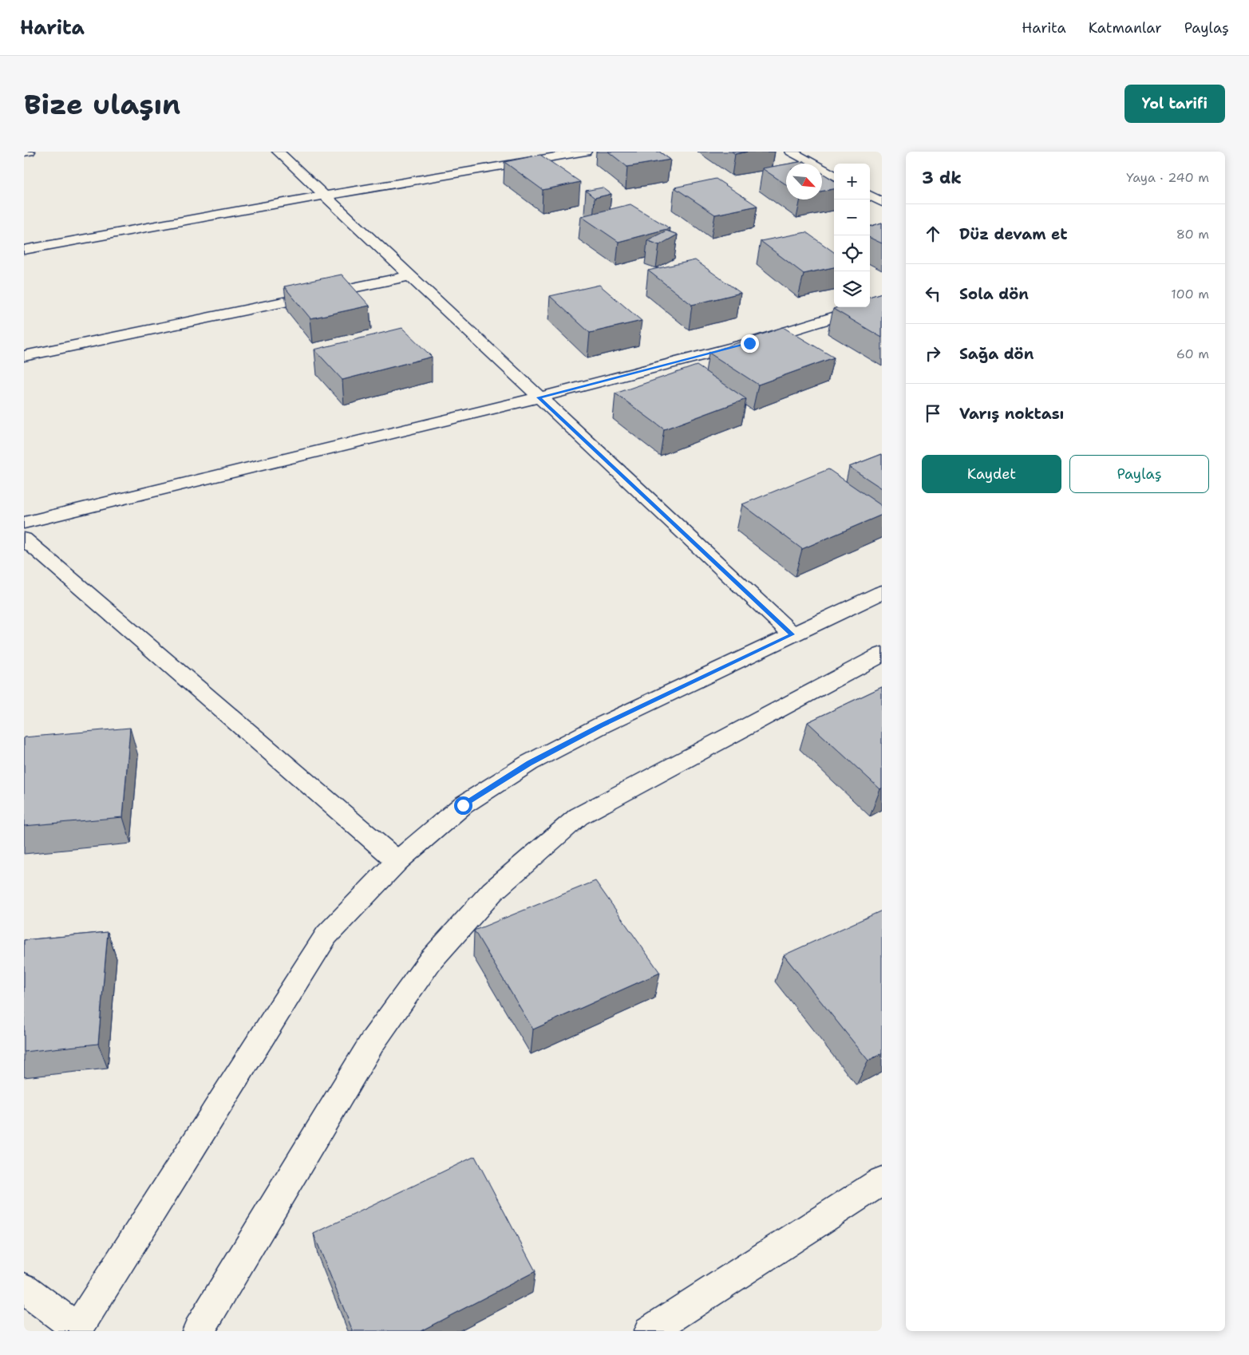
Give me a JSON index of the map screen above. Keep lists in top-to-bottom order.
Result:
{
  "north": "bottom right",
  "page": {
    "header": "Harita",
    "nav": ["Harita", "Katmanlar", "Paylaş"],
    "buttons": [
      "Yol tarifi",
      ["Kaydet", "Paylaş"]
    ],
    "title": "Bize ulaşın",
    "heading": ["3 dk", "Yaya · 240 m"],
    "map_buttons": ["+", "−"],
    "list": [
      ["Düz devam et", "80 m"],
      ["Sola dön", "100 m"],
      ["Sağa dön", "60 m"],
      "Varış noktası"
    ]
  }
}
